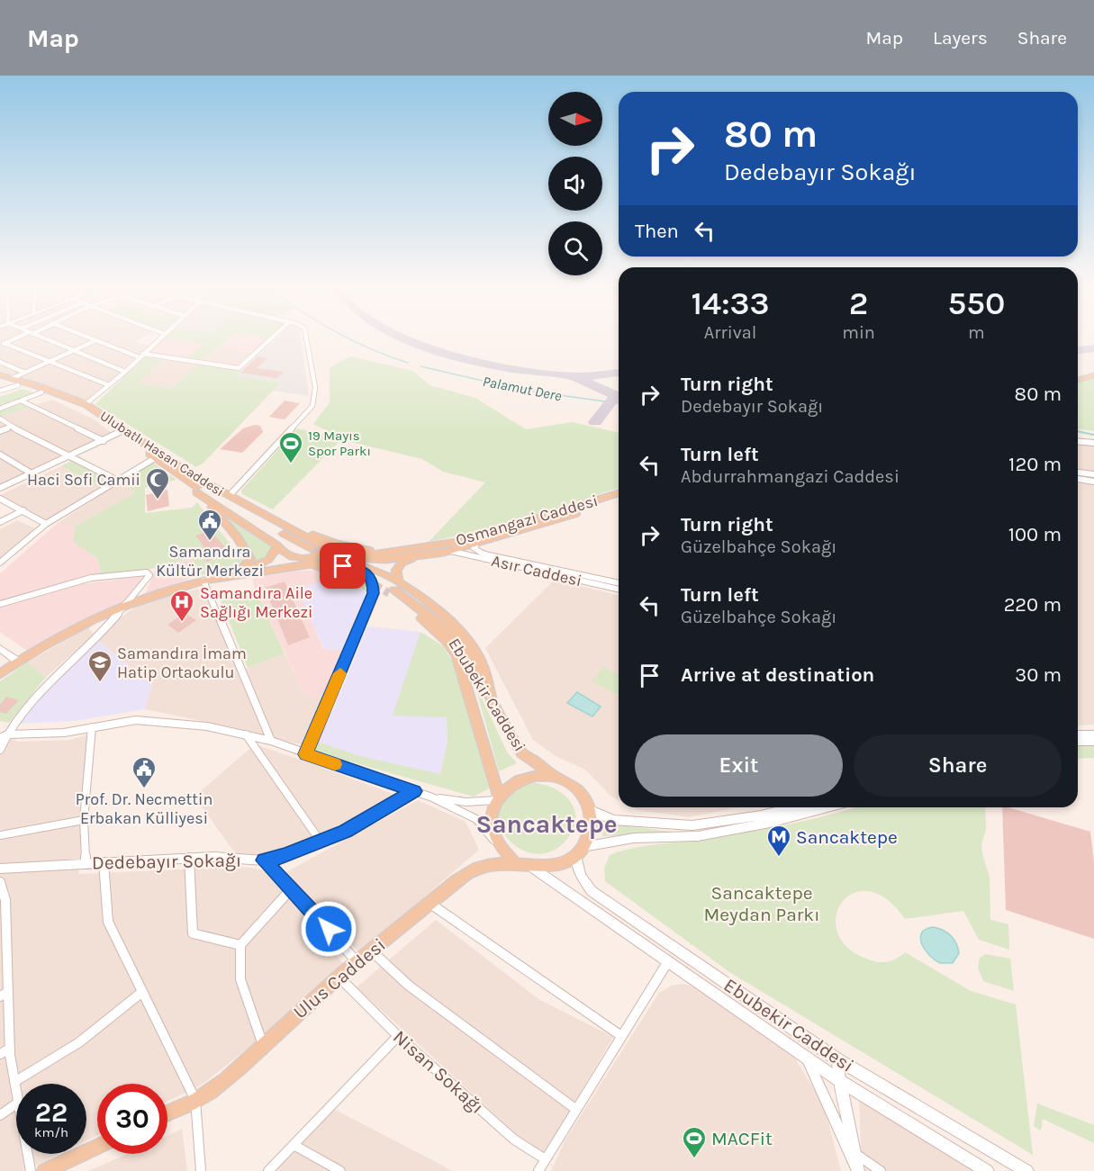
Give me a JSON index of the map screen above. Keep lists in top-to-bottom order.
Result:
{
  "streets": {
    "main road": [
      "Ulubatlı Hasan Caddesi",
      "Osmangazi Caddesi",
      "Ebubekir Caddesi",
      "Ulus Caddesi"
    ],
    "street": ["Asır Caddesi", "Dedebayır Sokağı", "Nisan Sokağı"]
  },
  "crossings": [
    ["Osmangazi Caddesi", "Asır Caddesi"],
    ["Ebubekir Caddesi", "Ulus Caddesi"],
    ["Ulus Caddesi", "Nisan Sokağı"]
  ],
  "districts": ["Sancaktepe"],
  "water": ["Palamut Dere"],
  "parks": ["Sancaktepe Meydan Parkı"],
  "places": {
    "sports": ["19 Mayıs Spor Parkı", "MACFit"],
    "mosque": ["Haci Sofi Camii"],
    "public building": ["Samandıra Kültür Merkezi", "Prof. Dr. Necmettin Erbakan Külliyesi"],
    "hospital": ["Samandıra Aile Sağlığı Merkezi"],
    "school or university": ["Samandıra İmam Hatip Ortaokulu"],
    "metro station": ["Sancaktepe"]
  },
  "north": "right",
  "page": {
    "header": "Map",
    "nav": ["Map", "Layers", "Share"],
    "turn": ["80 m", "Dedebayır Sokağı"],
    "then": "Then",
    "eta": [
      "14:33",
      "Arrival",
      "2",
      "min",
      "550",
      "m"
    ],
    "list": [
      {
        "name": "Turn right",
        "note": "Dedebayır Sokağı",
        "value": "80 m"
      },
      {
        "name": "Turn left",
        "note": "Abdurrahmangazi Caddesi",
        "value": "120 m"
      },
      {
        "name": "Turn right",
        "note": "Güzelbahçe Sokağı",
        "value": "100 m"
      },
      {
        "name": "Turn left",
        "note": "Güzelbahçe Sokağı",
        "value": "220 m"
      },
      {
        "name": "Arrive at destination",
        "value": "30 m"
      }
    ],
    "buttons": ["Exit", "Share"],
    "speed": "22 km/h",
    "limit": "30"
  }
}
